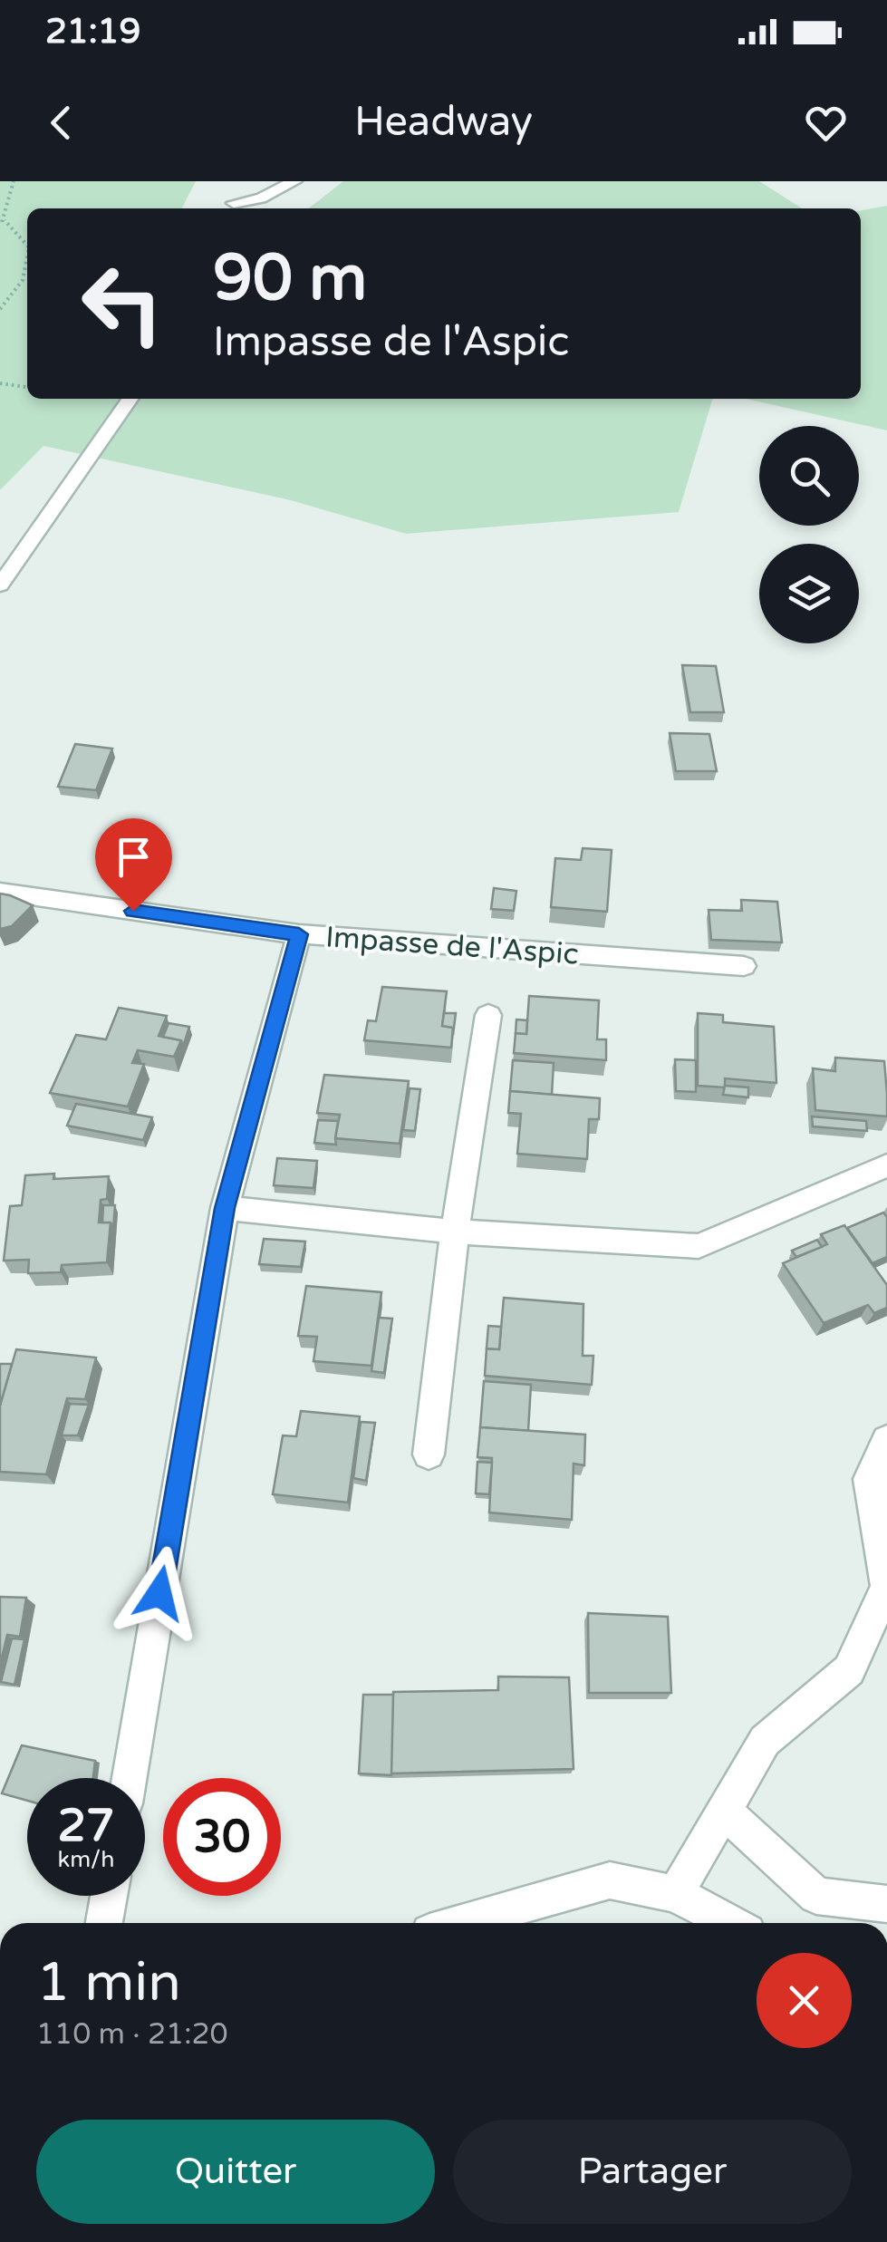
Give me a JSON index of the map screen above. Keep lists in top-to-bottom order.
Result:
{
  "streets": {
    "street": ["Impasse de l'Aspic"]
  },
  "page": {
    "status": "21:19",
    "header": "Headway",
    "turn": ["90 m", "Impasse de l'Aspic"],
    "speed": "27 km/h",
    "limit": "30",
    "heading": ["1 min", "110 m · 21:20"],
    "buttons": ["Quitter", "Partager"]
  }
}
